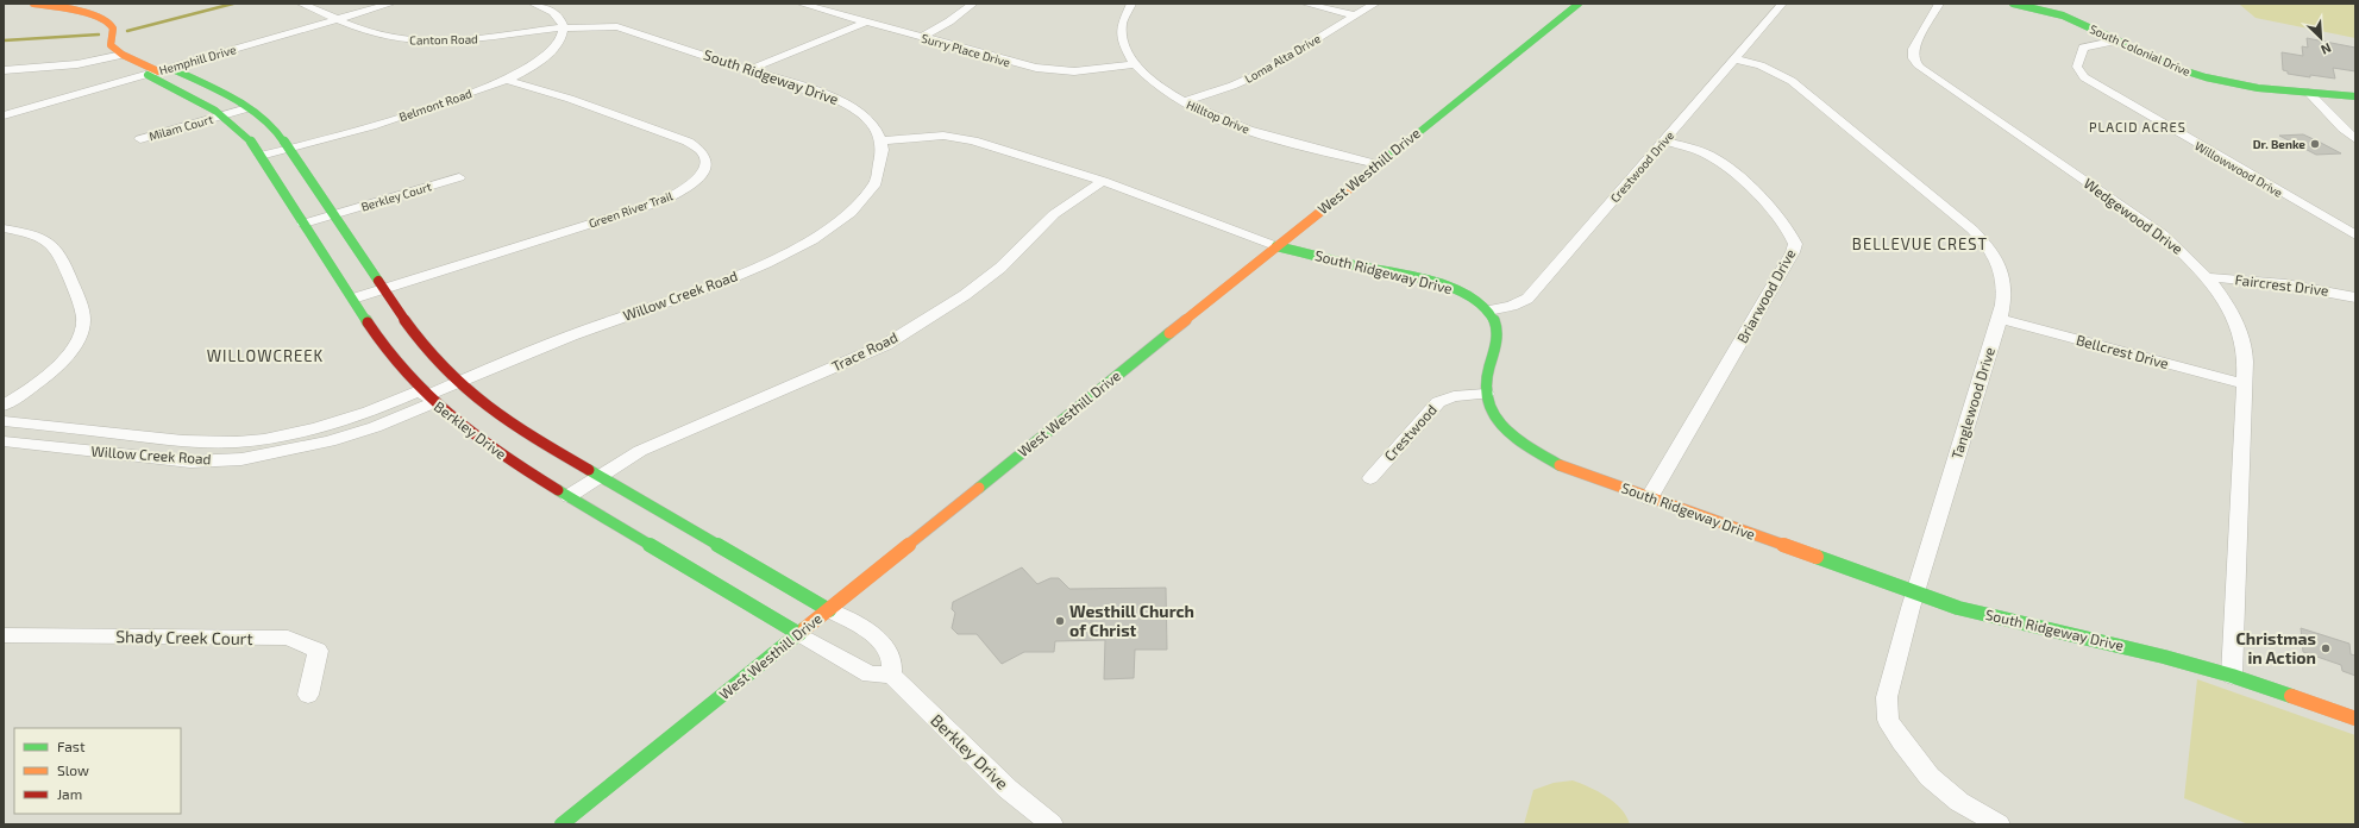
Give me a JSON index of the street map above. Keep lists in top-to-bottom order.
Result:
{
  "streets": {
    "street": [
      "Canton Road",
      "Surry Place Drive",
      "South Colonial Drive",
      "Loma Alta Drive",
      "Hemphill Drive",
      "South Ridgeway Drive",
      "Belmont Road",
      "Hilltop Drive",
      "Milam Court",
      "Crestwood Drive",
      "Willowwood Drive",
      "West Westhill Drive",
      "Berkley Court",
      "Green River Trail",
      "Wedgewood Drive",
      "Faircrest Drive",
      "Willow Creek Road",
      "Briarwood Drive",
      "Trace Road",
      "Bellcrest Drive",
      "Tanglewood Drive",
      "Berkley Drive",
      "Crestwood",
      "Shady Creek Court"
    ]
  },
  "crossings": [
    ["Canton Road", "Hemphill Drive"],
    ["Canton Road", "South Ridgeway Drive"],
    ["Canton Road", "Belmont Road"],
    ["Surry Place Drive", "Hilltop Drive"],
    ["South Colonial Drive", "Willowwood Drive"],
    ["Loma Alta Drive", "Hilltop Drive"],
    ["Hemphill Drive", "Berkley Drive"],
    ["South Ridgeway Drive", "Belmont Road"],
    ["South Ridgeway Drive", "Crestwood Drive"],
    ["South Ridgeway Drive", "West Westhill Drive"],
    ["South Ridgeway Drive", "Wedgewood Drive"],
    ["South Ridgeway Drive", "Willow Creek Road"],
    ["South Ridgeway Drive", "Briarwood Drive"],
    ["South Ridgeway Drive", "Trace Road"],
    ["South Ridgeway Drive", "Tanglewood Drive"],
    ["South Ridgeway Drive", "Crestwood"],
    ["Belmont Road", "Green River Trail"],
    ["Belmont Road", "Berkley Drive"],
    ["Hilltop Drive", "West Westhill Drive"],
    ["Milam Court", "Berkley Drive"],
    ["Crestwood Drive", "Briarwood Drive"],
    ["Crestwood Drive", "Tanglewood Drive"],
    ["West Westhill Drive", "Berkley Drive"],
    ["Berkley Court", "Berkley Drive"],
    ["Green River Trail", "Berkley Drive"],
    ["Wedgewood Drive", "Faircrest Drive"],
    ["Wedgewood Drive", "Bellcrest Drive"],
    ["Willow Creek Road", "Berkley Drive"],
    ["Trace Road", "Berkley Drive"],
    ["Bellcrest Drive", "Tanglewood Drive"]
  ],
  "districts": ["PLACID ACRES", "BELLEVUE CREST", "WILLOWCREEK"],
  "places": ["Dr. Benke", "Westhill Church of Christ", "Christmas in Action"],
  "legend": ["Fast", "Slow", "Jam"],
  "north": "bottom right"
}
